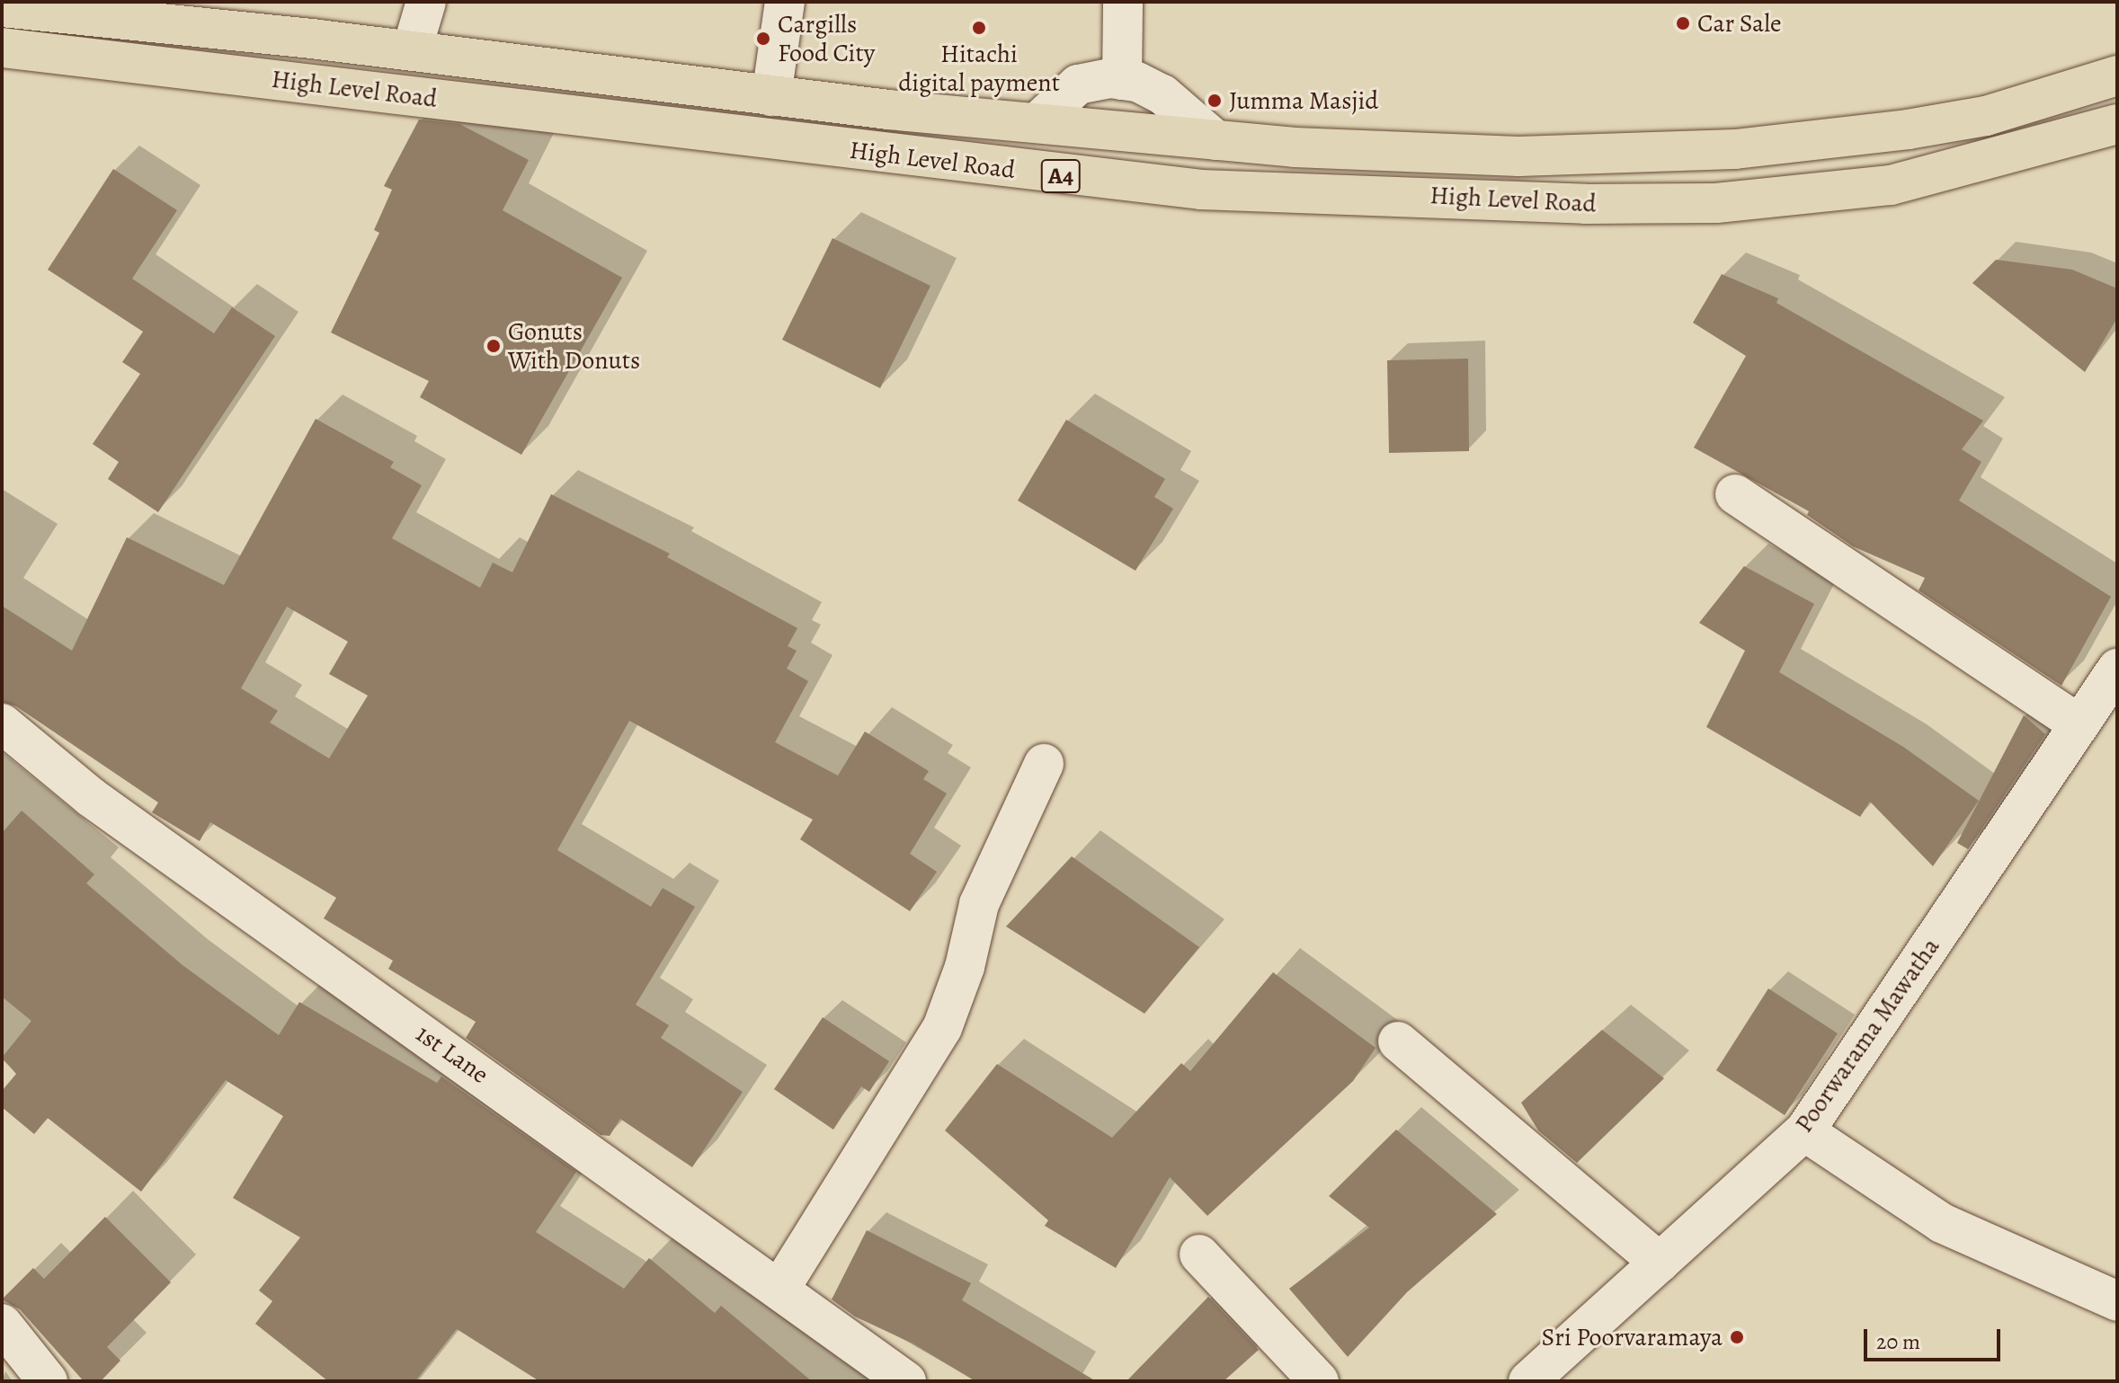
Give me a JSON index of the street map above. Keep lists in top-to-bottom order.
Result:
{
  "streets": {
    "highway": ["High Level Road", "A4"],
    "street": ["Poorwarama Mawatha", "1st Lane"]
  },
  "places": [
    "Car Sale",
    "Hitachi digital payment",
    "Cargills Food City",
    "Jumma Masjid",
    "Gonuts With Donuts",
    "Sri Poorvaramaya"
  ],
  "scale_bar": "20 m"
}
